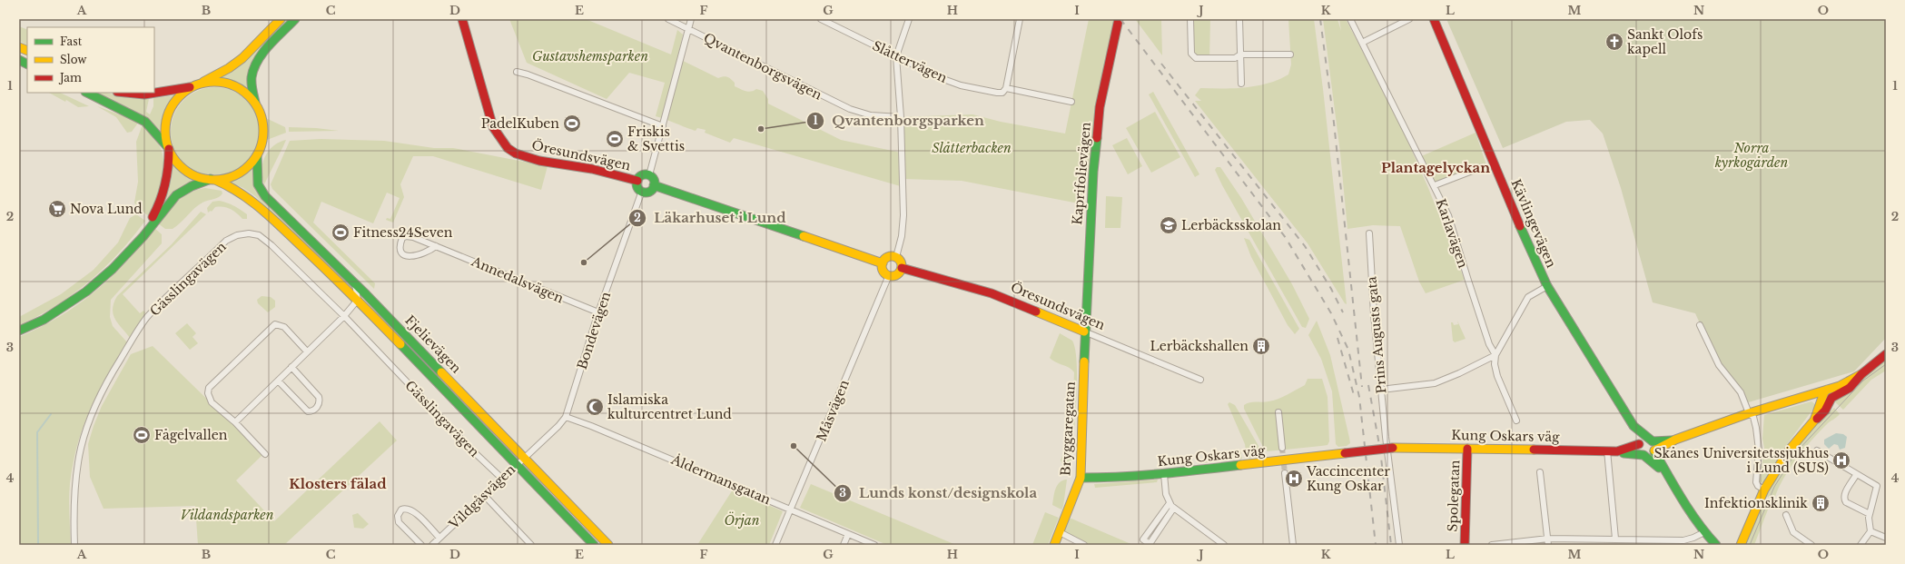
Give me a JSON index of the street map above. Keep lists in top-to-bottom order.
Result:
{
  "streets": {
    "main road": [
      "Öresundsvägen",
      "Kaprifolievägen",
      "Kävlingevägen",
      "Fjelievägen",
      "Bryggaregatan",
      "Kung Oskars väg",
      "Spolegatan"
    ],
    "street": [
      "Slåttervägen",
      "Qvantenborgsvägen",
      "Karlavägen",
      "Gässlingavägen",
      "Annedalsvägen",
      "Bondevägen",
      "Prins Augusts gata",
      "Måsvägen",
      "Åldermansgatan",
      "Vildgåsvägen"
    ]
  },
  "crossings": [
    ["Öresundsvägen", "Kaprifolievägen"],
    ["Öresundsvägen", "Bondevägen"],
    ["Öresundsvägen", "Måsvägen"],
    ["Öresundsvägen", "Bryggaregatan"],
    ["Kaprifolievägen", "Bryggaregatan"],
    ["Kävlingevägen", "Kung Oskars väg"],
    ["Gässlingavägen", "Vildgåsvägen"],
    ["Annedalsvägen", "Bondevägen"],
    ["Bondevägen", "Fjelievägen"],
    ["Bondevägen", "Åldermansgatan"],
    ["Bondevägen", "Vildgåsvägen"],
    ["Fjelievägen", "Vildgåsvägen"],
    ["Måsvägen", "Åldermansgatan"],
    ["Bryggaregatan", "Kung Oskars väg"],
    ["Kung Oskars väg", "Spolegatan"]
  ],
  "districts": ["Plantagelyckan", "Klosters fälad"],
  "parks": [
    "Gustavshemsparken",
    "Slåtterbacken",
    "Norra kyrkogården",
    "Vildandsparken",
    "Örjan"
  ],
  "places": {
    "church": ["Sankt Olofs kapell"],
    "sports": [
      "PadelKuben",
      "Friskis & Svettis",
      "Fitness24Seven",
      "Fågelvallen"
    ],
    "other": ["Qvantenborgsparken", "Läkarhuset i Lund", "Lunds konst/designskola"],
    "supermarket": ["Nova Lund"],
    "school or university": ["Lerbäcksskolan"],
    "building": ["Lerbäckshallen", "Infektionsklinik"],
    "mosque": ["Islamiska kulturcentret Lund"],
    "hospital": ["Skånes Universitetssjukhus i Lund (SUS)", "Vaccincenter Kung Oskar"]
  },
  "legend": ["Fast", "Slow", "Jam"],
  "grid": {
    "columns": [
      "A",
      "B",
      "C",
      "D",
      "E",
      "F",
      "G",
      "H",
      "I",
      "J",
      "K",
      "L",
      "M",
      "N",
      "O"
    ],
    "rows": [
      "1",
      "2",
      "3",
      "4"
    ]
  }
}
